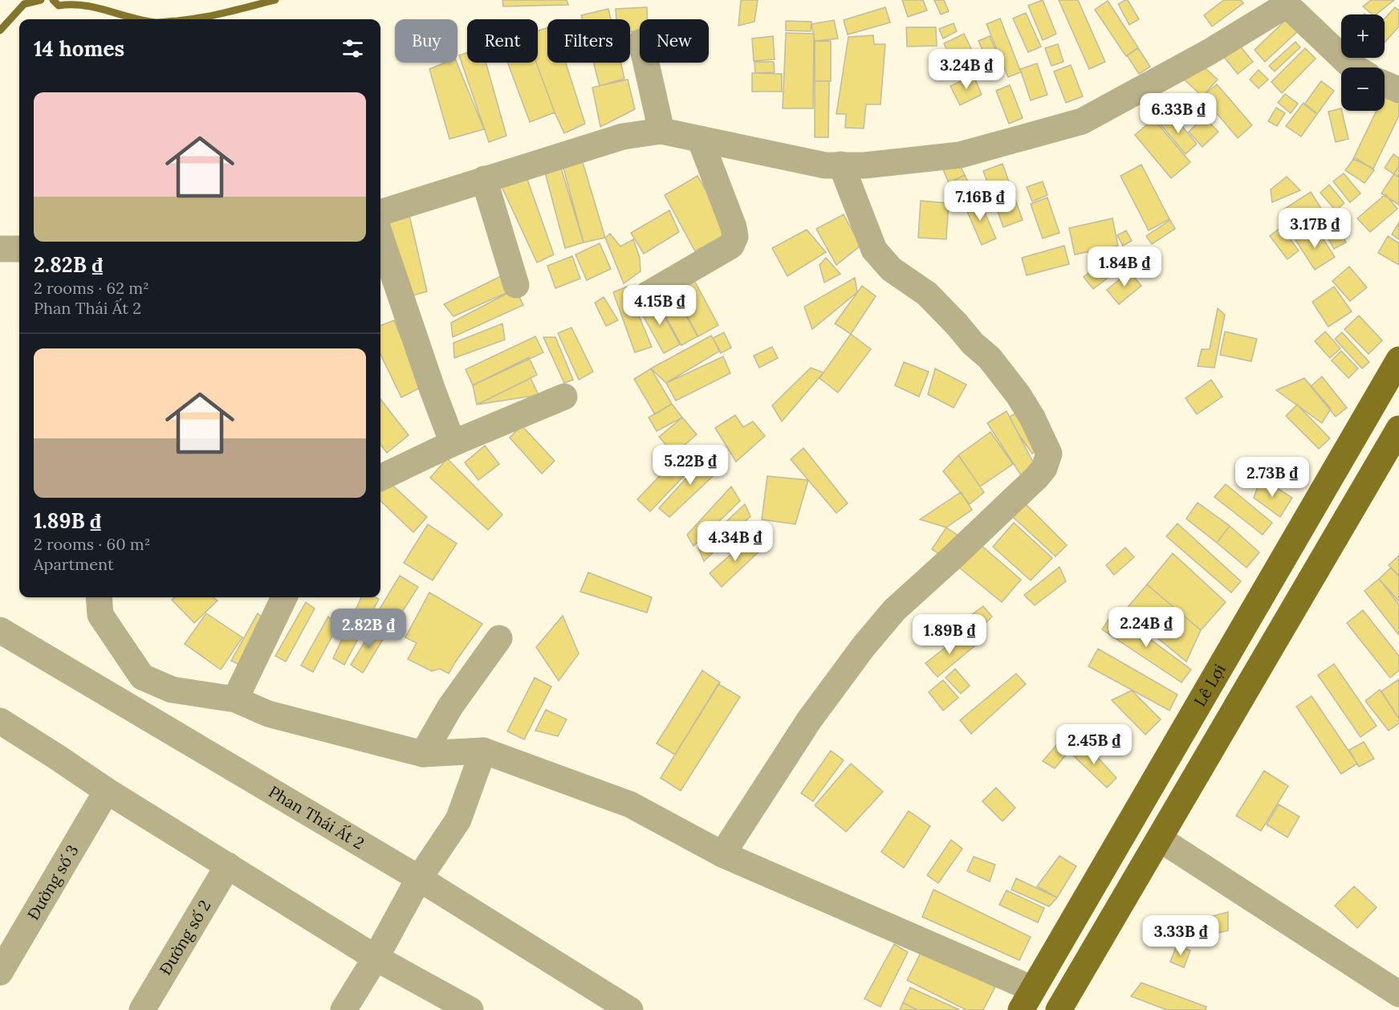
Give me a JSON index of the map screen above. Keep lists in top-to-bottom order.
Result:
{
  "streets": {
    "main road": ["Lê Lợi"],
    "street": ["Phan Thái Ất 2", "Đường số 3", "Đường số 2"]
  },
  "page": {
    "map_buttons": ["+", "−"],
    "chip": [
      "Buy",
      "Rent",
      "Filters",
      "New"
    ],
    "heading": "14 homes",
    "price": [
      "3.24B ₫",
      "6.33B ₫",
      "7.16B ₫",
      "3.17B ₫",
      "1.84B ₫",
      "4.15B ₫",
      "5.22B ₫",
      "2.73B ₫",
      "4.34B ₫",
      "2.24B ₫",
      "2.82B ₫",
      "1.89B ₫",
      "2.45B ₫",
      "3.33B ₫"
    ],
    "list": [
      {
        "name": "2.82B ₫",
        "note": "2 rooms · 62 m² · Phan Thái Ất 2"
      },
      {
        "name": "1.89B ₫",
        "note": "2 rooms · 60 m² · Apartment"
      }
    ]
  }
}
